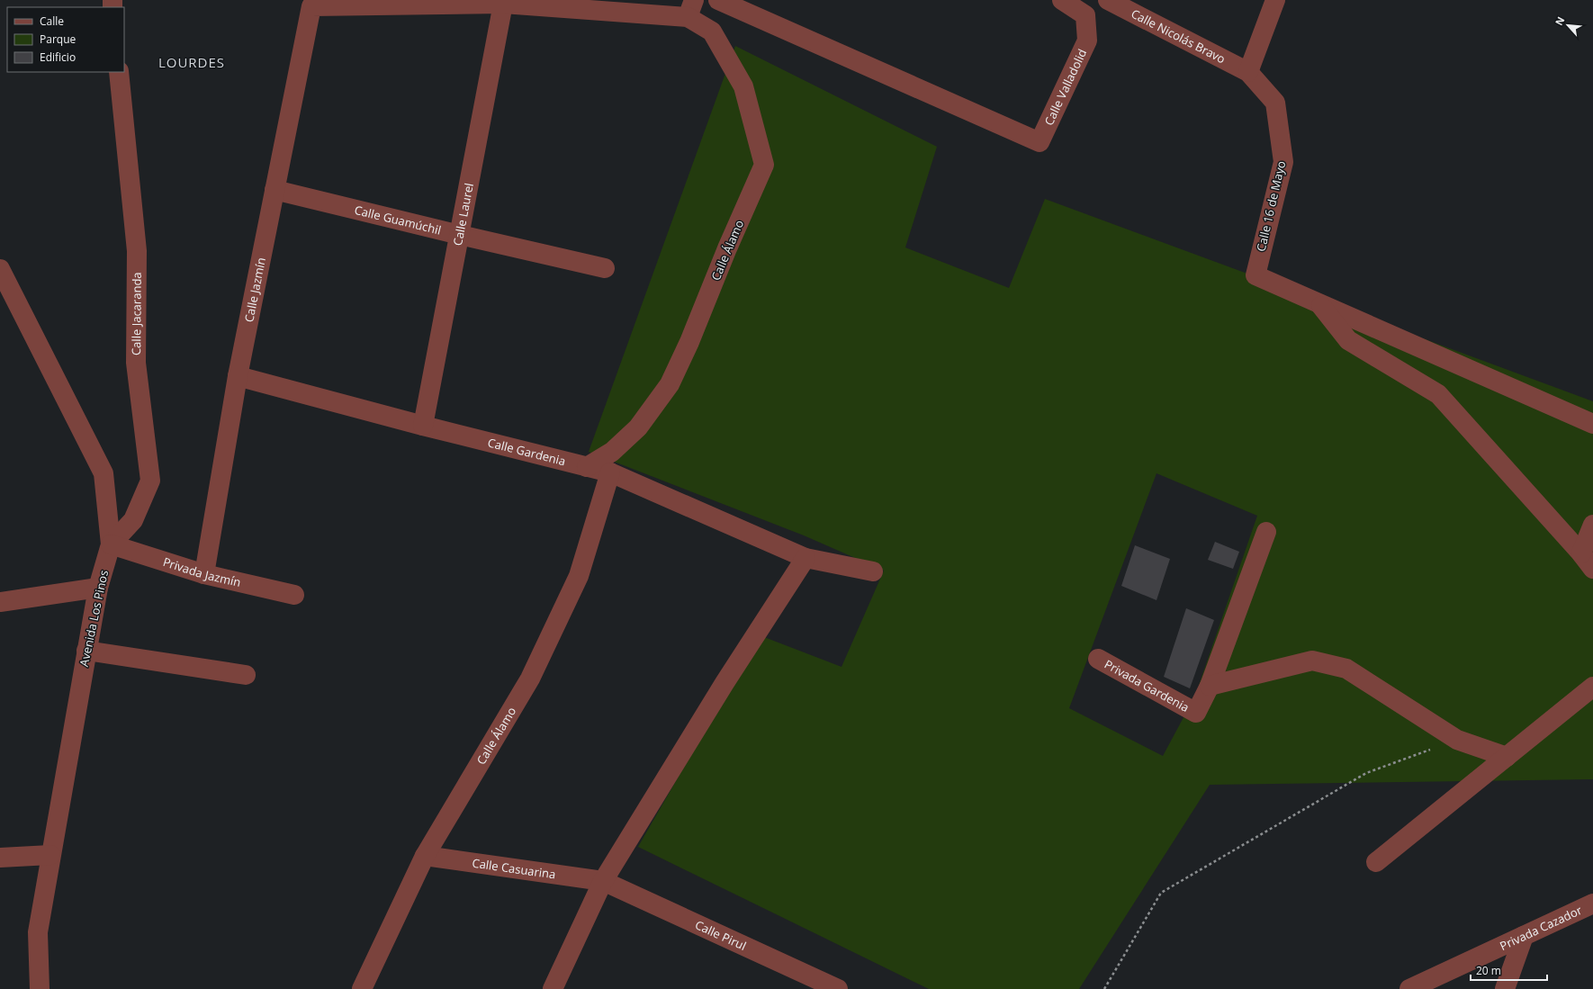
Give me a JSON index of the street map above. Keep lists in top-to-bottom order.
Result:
{
  "streets": {
    "street": [
      "Calle Nicolás Bravo",
      "Calle Valladolid",
      "Calle 16 de Mayo",
      "Calle Laurel",
      "Calle Guamúchil",
      "Calle Álamo",
      "Calle Jazmín",
      "Calle Jacaranda",
      "Calle Gardenia",
      "Privada Jazmín",
      "Avenida Los Pinos",
      "Privada Gardenia",
      "Calle Casuarina",
      "Privada Cazador",
      "Calle Pirul"
    ]
  },
  "crossings": [
    ["Calle Nicolás Bravo", "Calle 16 de Mayo"],
    ["Calle Laurel", "Calle Guamúchil"],
    ["Calle Laurel", "Calle Jazmín"],
    ["Calle Laurel", "Calle Gardenia"],
    ["Calle Guamúchil", "Calle Jazmín"],
    ["Calle Álamo", "Calle Gardenia"],
    ["Calle Álamo", "Calle Casuarina"],
    ["Calle Jazmín", "Calle Gardenia"],
    ["Calle Jazmín", "Privada Jazmín"],
    ["Calle Jacaranda", "Privada Jazmín"],
    ["Calle Jacaranda", "Avenida Los Pinos"],
    ["Privada Jazmín", "Avenida Los Pinos"],
    ["Calle Casuarina", "Calle Pirul"]
  ],
  "districts": ["LOURDES"],
  "legend": ["Calle", "Parque", "Edificio"],
  "scale_bar": "20 m",
  "north": "top left"
}
